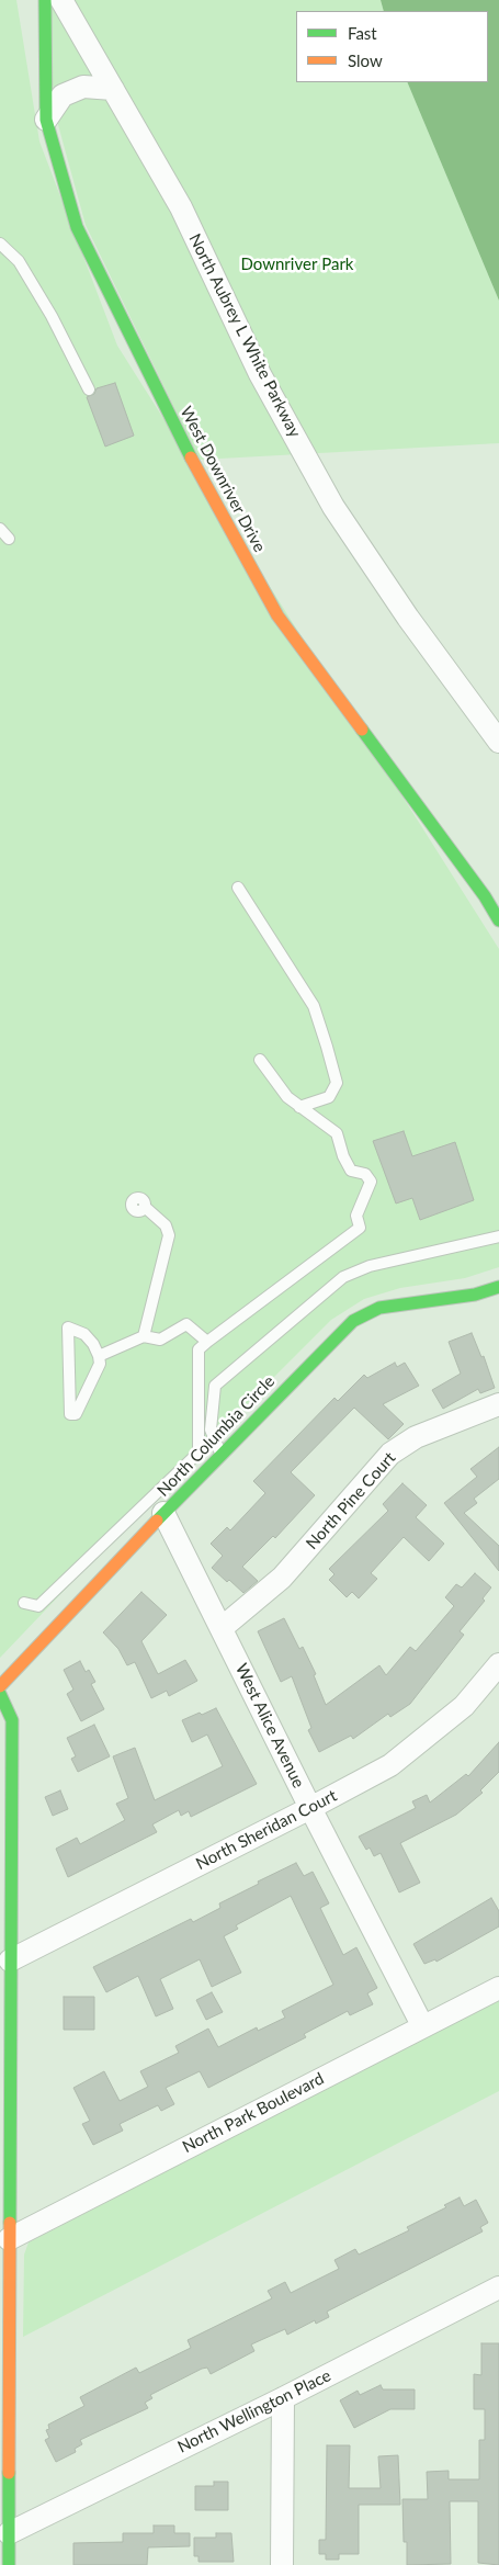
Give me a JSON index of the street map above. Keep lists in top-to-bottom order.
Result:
{
  "streets": {
    "street": [
      "North Aubrey L White Parkway",
      "West Downriver Drive",
      "North Columbia Circle",
      "North Pine Court",
      "West Alice Avenue",
      "North Sheridan Court",
      "North Park Boulevard",
      "North Wellington Place"
    ]
  },
  "crossings": [
    ["North Columbia Circle", "West Alice Avenue"],
    ["North Pine Court", "West Alice Avenue"],
    ["West Alice Avenue", "North Sheridan Court"],
    ["West Alice Avenue", "North Park Boulevard"]
  ],
  "parks": ["Downriver Park"],
  "legend": ["Fast", "Slow"]
}
